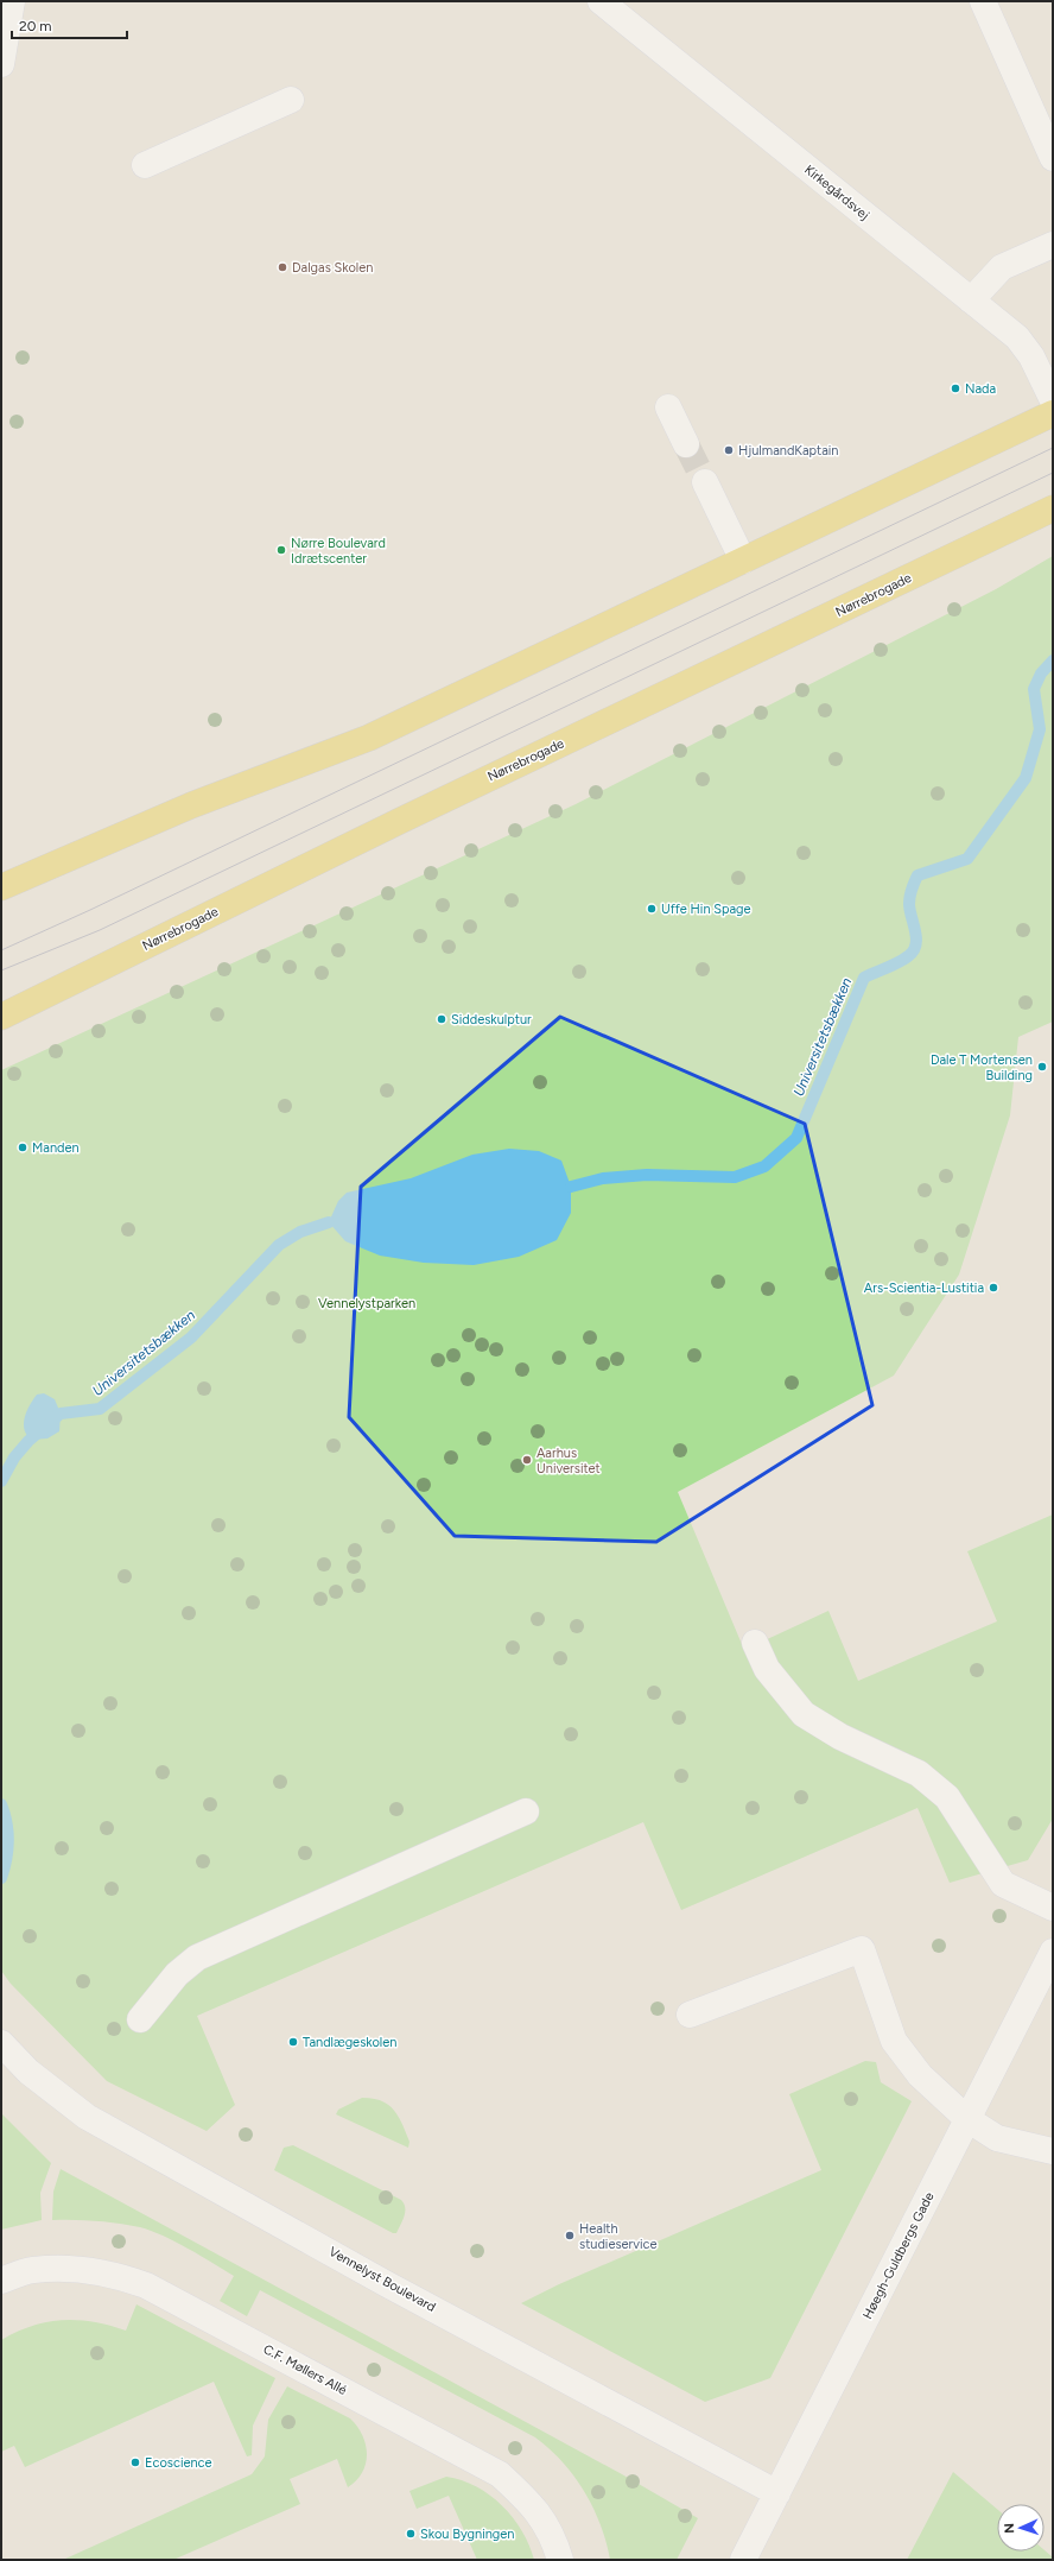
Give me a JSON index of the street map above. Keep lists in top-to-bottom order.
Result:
{
  "streets": {
    "main road": ["Nørrebrogade"],
    "street": [
      "Kirkegårdsvej",
      "Høegh-Guldbergs Gade",
      "Vennelyst Boulevard",
      "C.F. Møllers Allé"
    ]
  },
  "crossings": [
    ["Høegh-Guldbergs Gade", "Vennelyst Boulevard"]
  ],
  "water": ["Universitetsbækken"],
  "parks": ["Vennelystparken"],
  "places": [
    "Dalgas Skolen",
    "Nada",
    "HjulmandKaptain",
    "Nørre Boulevard Idrætscenter",
    "Uffe Hin Spage",
    "Siddeskulptur",
    "Dale T Mortensen Building",
    "Manden",
    "Ars-Scientia-Lustitia",
    "Aarhus Universitet",
    "Tandlægeskolen",
    "Health studieservice",
    "Ecoscience",
    "Skou Bygningen"
  ],
  "scale_bar": "20 m",
  "north": "left"
}
